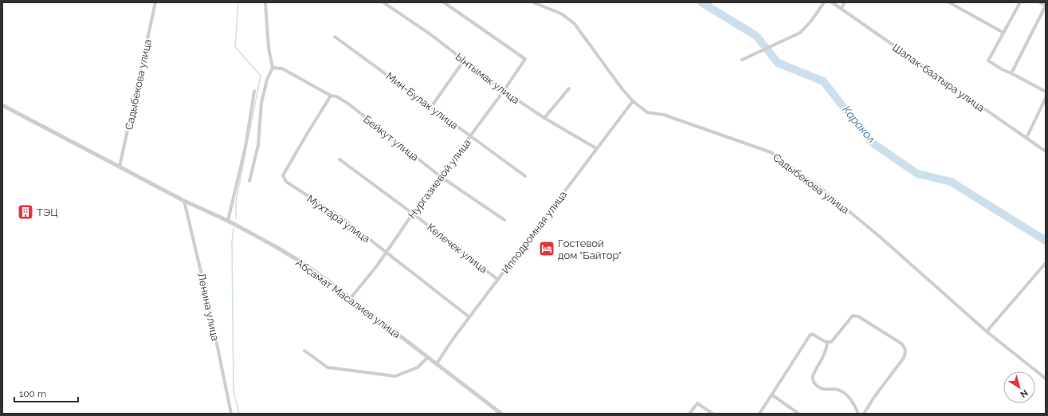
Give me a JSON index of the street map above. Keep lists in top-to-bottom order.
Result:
{
  "streets": {
    "street": [
      "Шапак-баатыра улица",
      "Ынтымак улица",
      "Садыбекова улица",
      "Мин-Булак улица",
      "Бейкут улица",
      "Нургазиевой улица",
      "Мухтара улица",
      "Ипподромная улица",
      "Келечек улица",
      "Абсамат Масалиев улица",
      "Ленина улица"
    ]
  },
  "crossings": [
    ["Ынтымак улица", "Нургазиевой улица"],
    ["Ынтымак улица", "Ипподромная улица"],
    ["Садыбекова улица", "Ипподромная улица"],
    ["Садыбекова улица", "Абсамат Масалиев улица"],
    ["Мин-Булак улица", "Нургазиевой улица"],
    ["Бейкут улица", "Нургазиевой улица"],
    ["Бейкут улица", "Мухтара улица"],
    ["Нургазиевой улица", "Мухтара улица"],
    ["Нургазиевой улица", "Келечек улица"],
    ["Нургазиевой улица", "Абсамат Масалиев улица"],
    ["Мухтара улица", "Ипподромная улица"],
    ["Ипподромная улица", "Келечек улица"],
    ["Ипподромная улица", "Абсамат Масалиев улица"],
    ["Абсамат Масалиев улица", "Ленина улица"]
  ],
  "water": ["Каракол"],
  "places": {
    "building": ["ТЭЦ"],
    "hotel": ["Гостевой дом \"Байтор\""]
  },
  "scale_bar": "100 m",
  "north": "bottom right"
}
